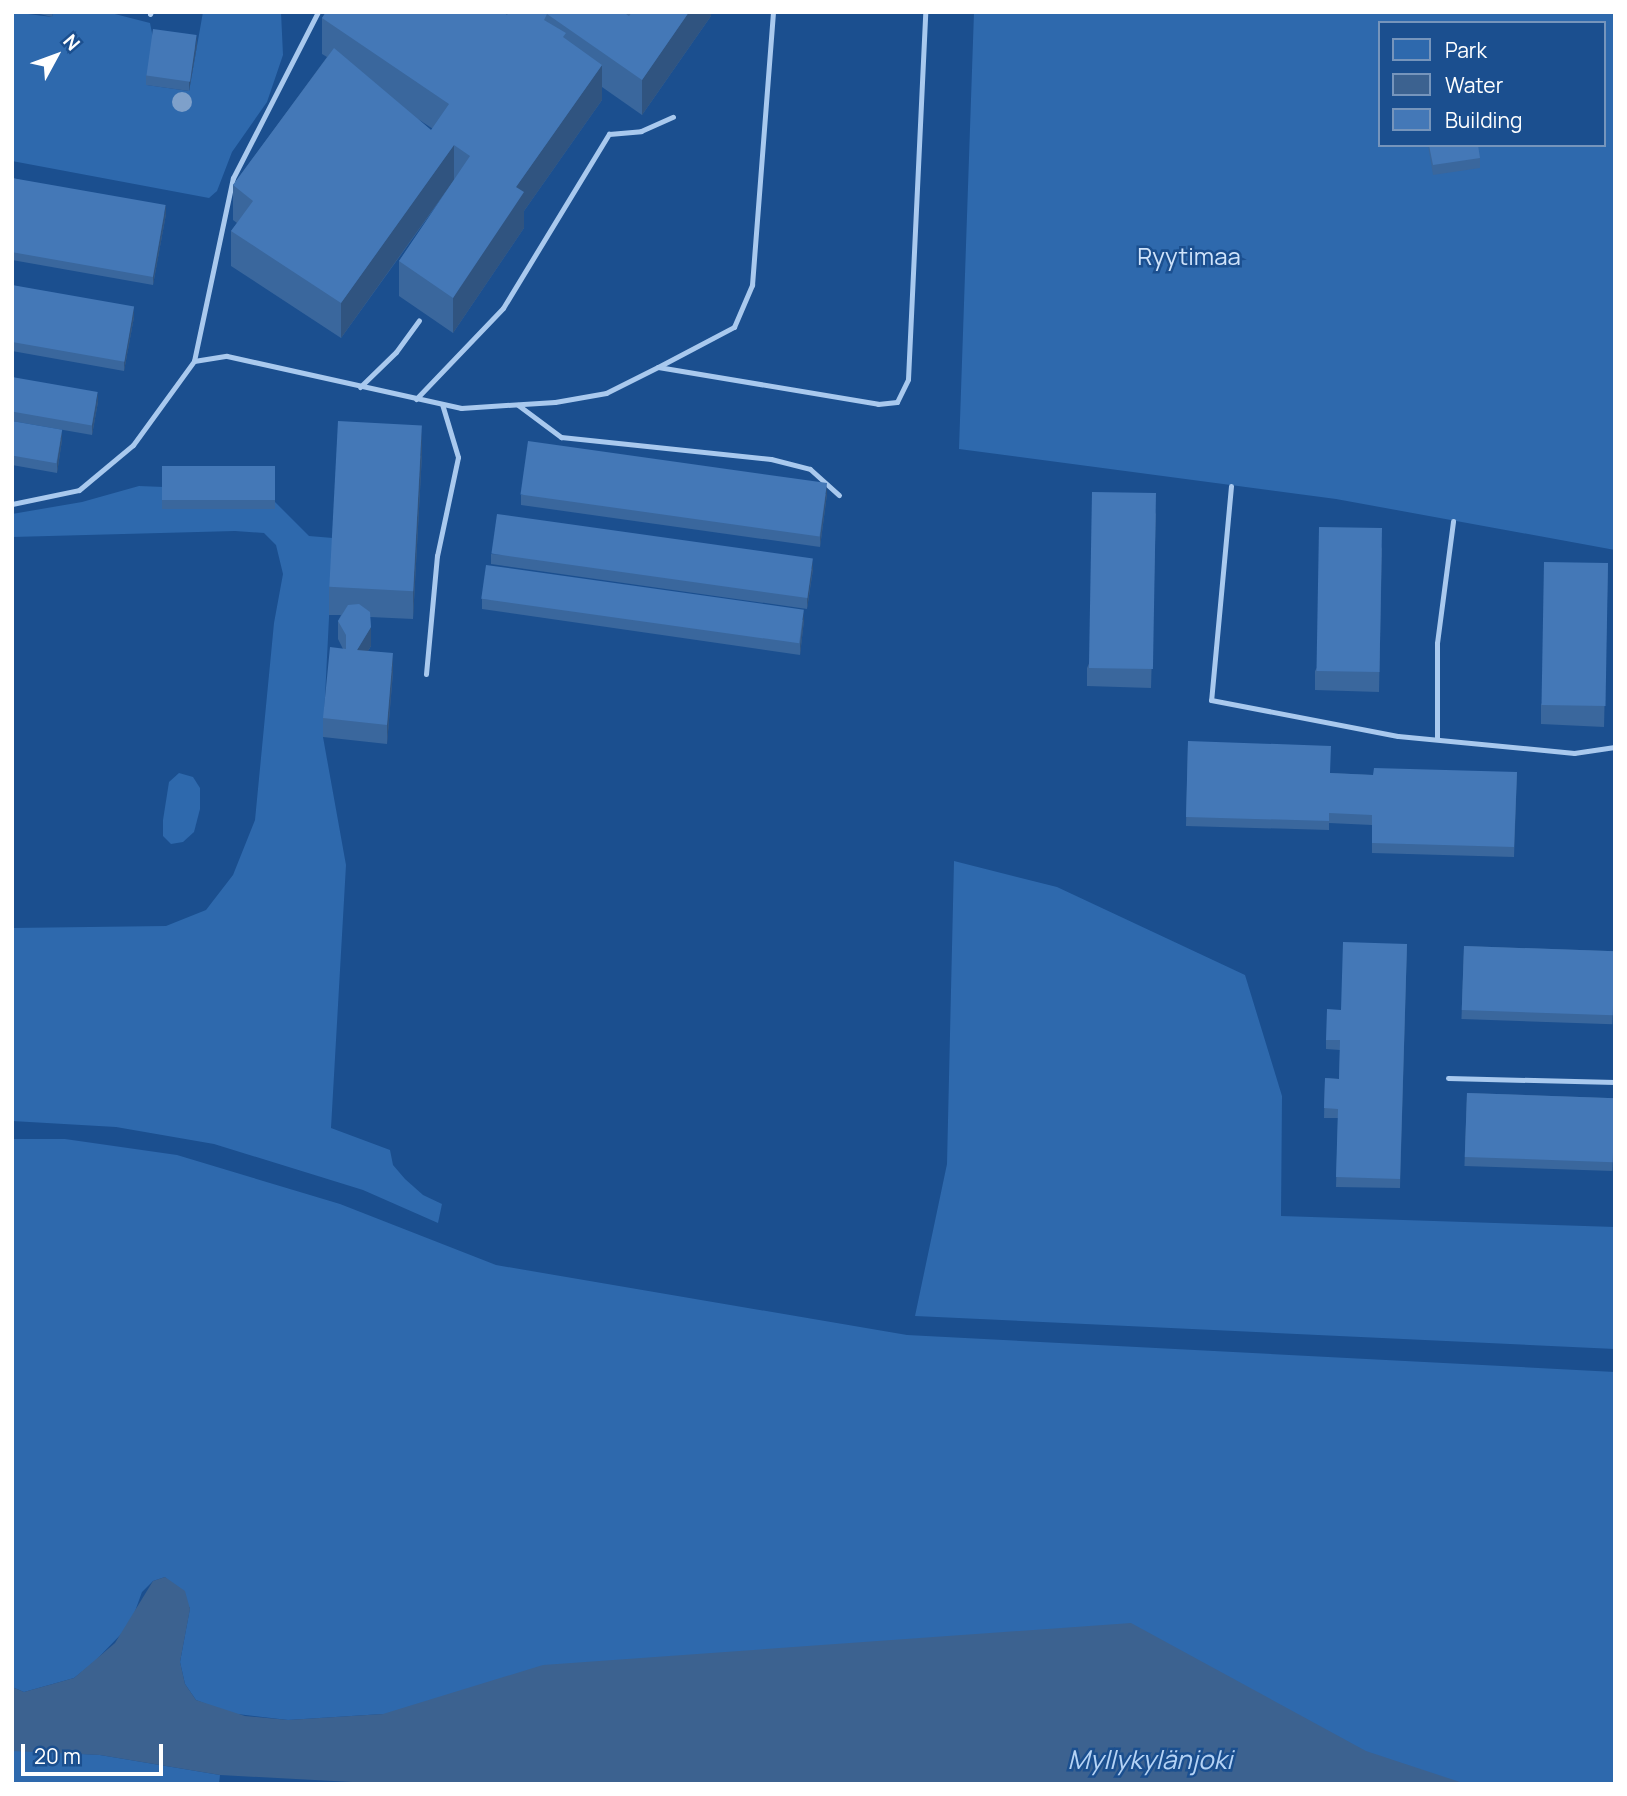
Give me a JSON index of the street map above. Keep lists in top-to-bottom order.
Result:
{
  "water": ["Myllykylänjoki"],
  "parks": ["Ryytimaa"],
  "legend": ["Park", "Water", "Building"],
  "scale_bar": "20 m",
  "north": "top right"
}
